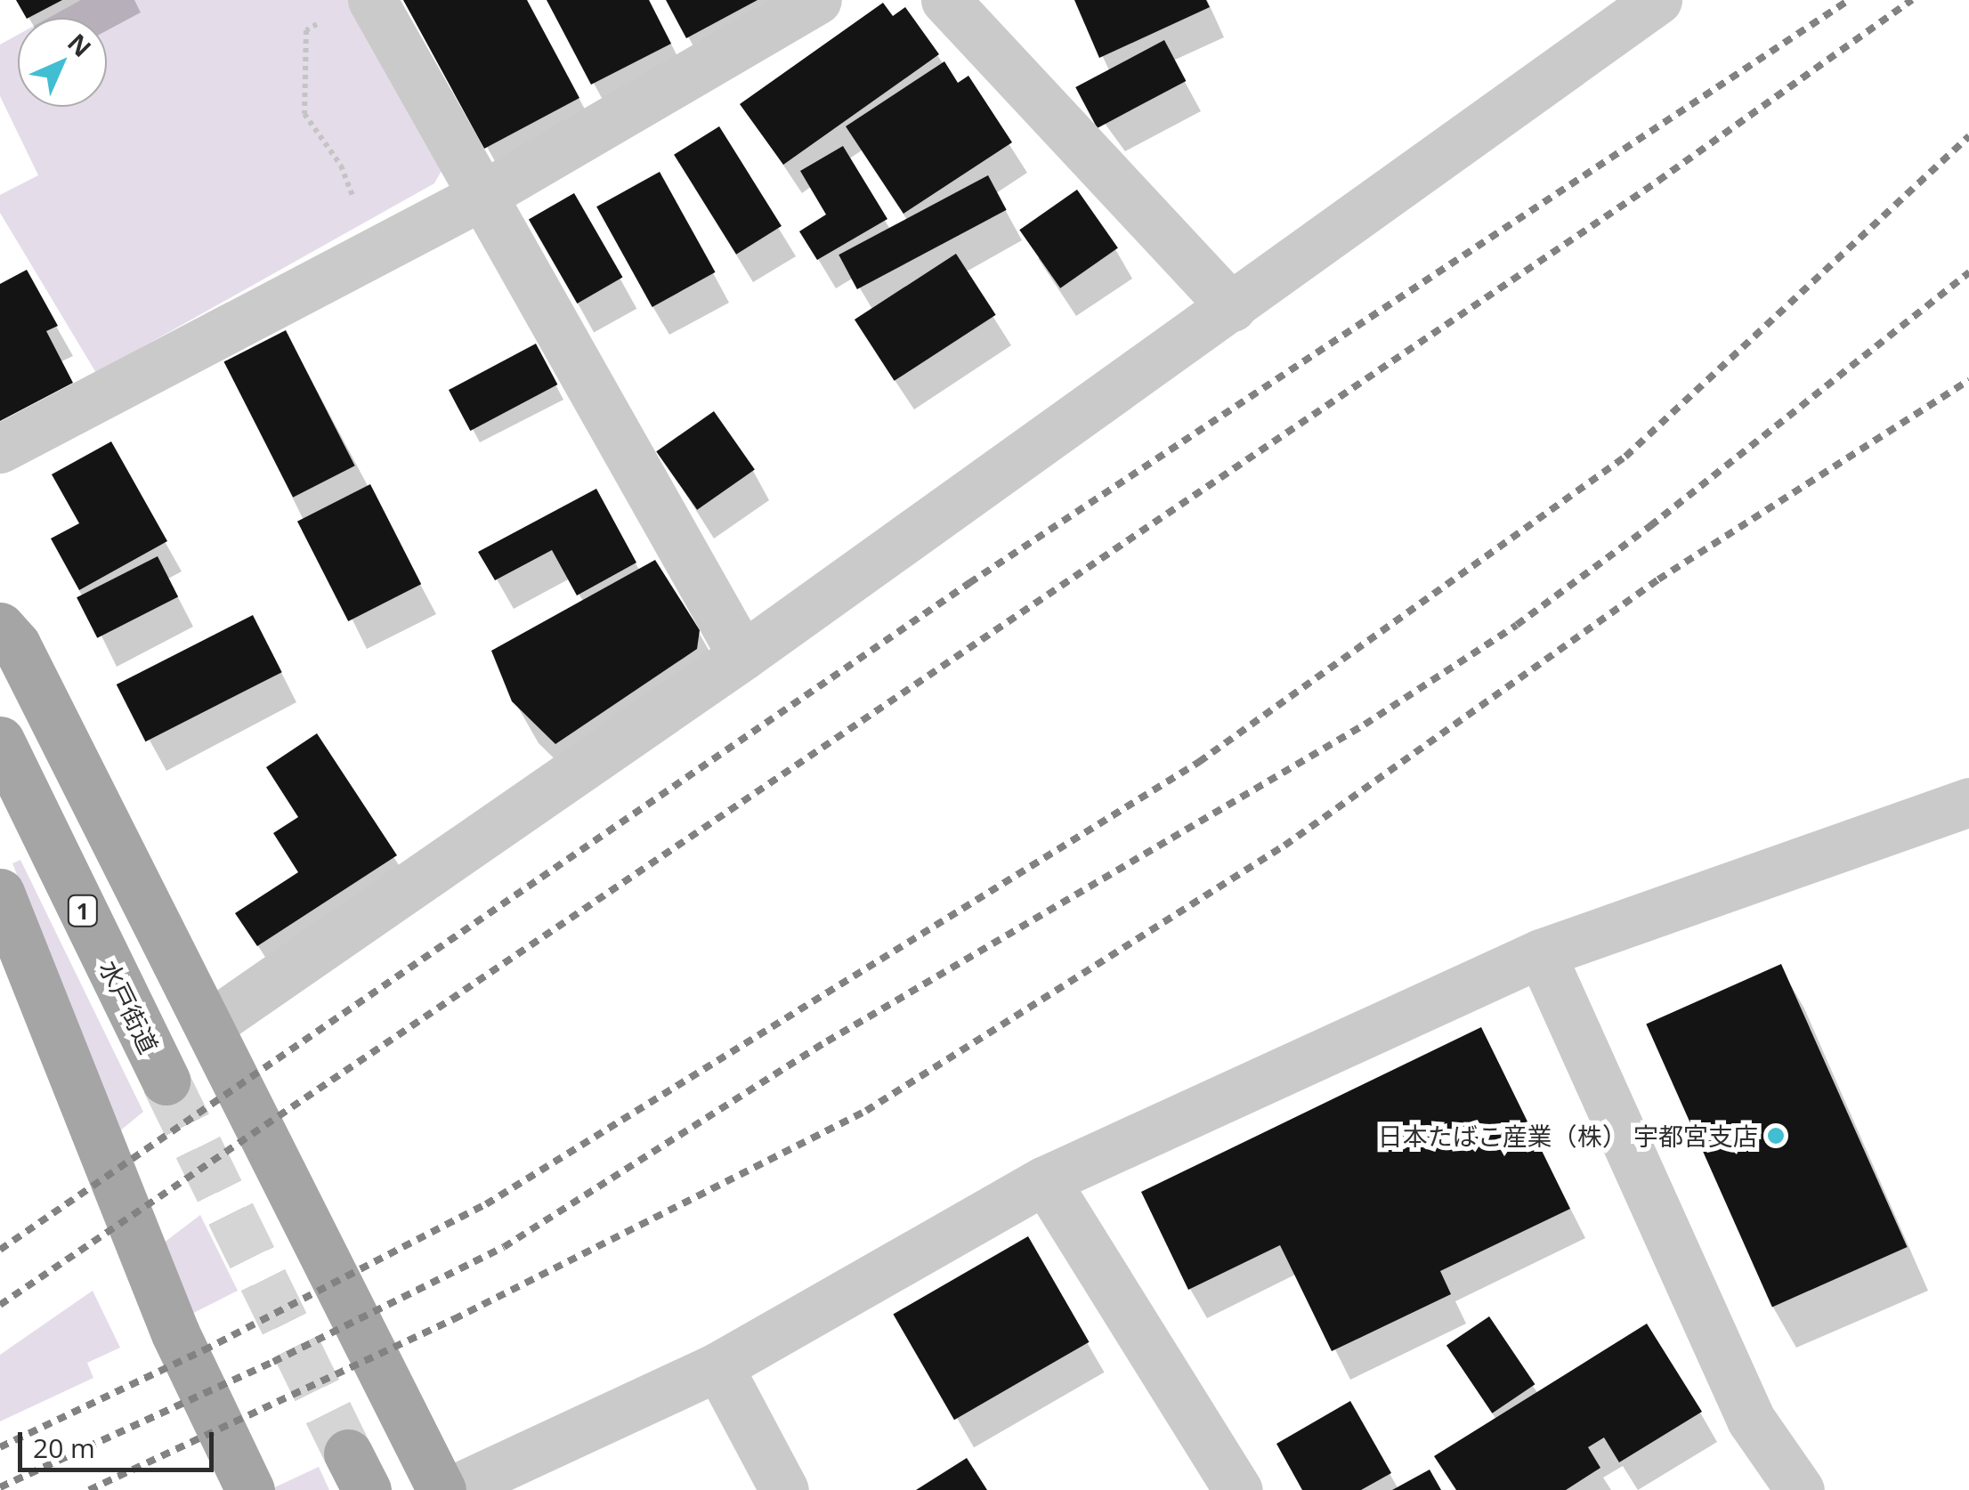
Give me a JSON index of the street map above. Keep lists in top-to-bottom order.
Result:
{
  "streets": {
    "main road": ["1", "水戸街道"]
  },
  "places": ["日本たばこ産業（株） 宇都宮支店"],
  "scale_bar": "20 m",
  "north": "top right"
}
